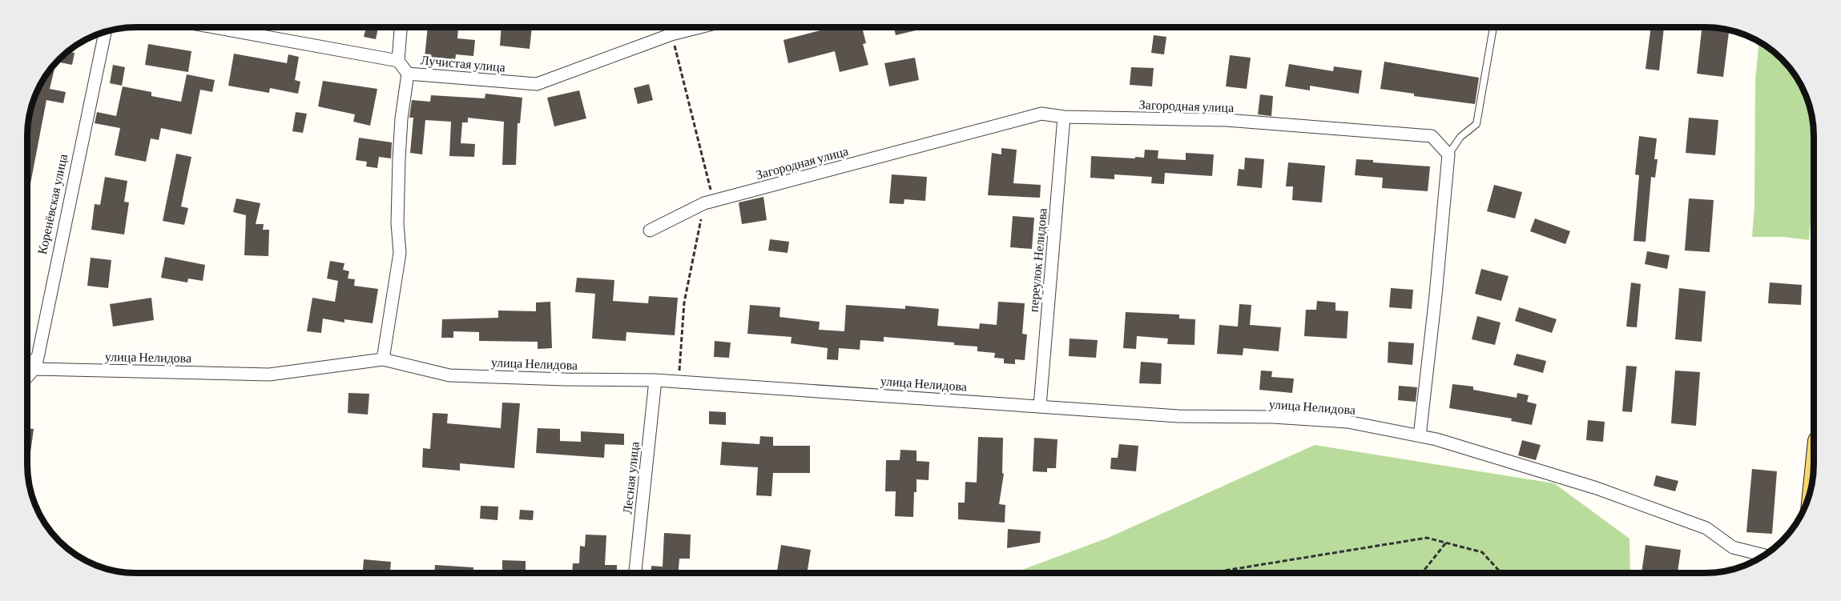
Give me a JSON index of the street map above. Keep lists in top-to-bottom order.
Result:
{
  "streets": {
    "street": [
      "Лучистая улица",
      "Загородная улица",
      "Коренёвская улица",
      "переулок Нелидова",
      "улица Нелидова",
      "Лесная улица"
    ]
  },
  "crossings": [
    ["Загородная улица", "переулок Нелидова"],
    ["переулок Нелидова", "улица Нелидова"],
    ["улица Нелидова", "Лесная улица"]
  ]
}
